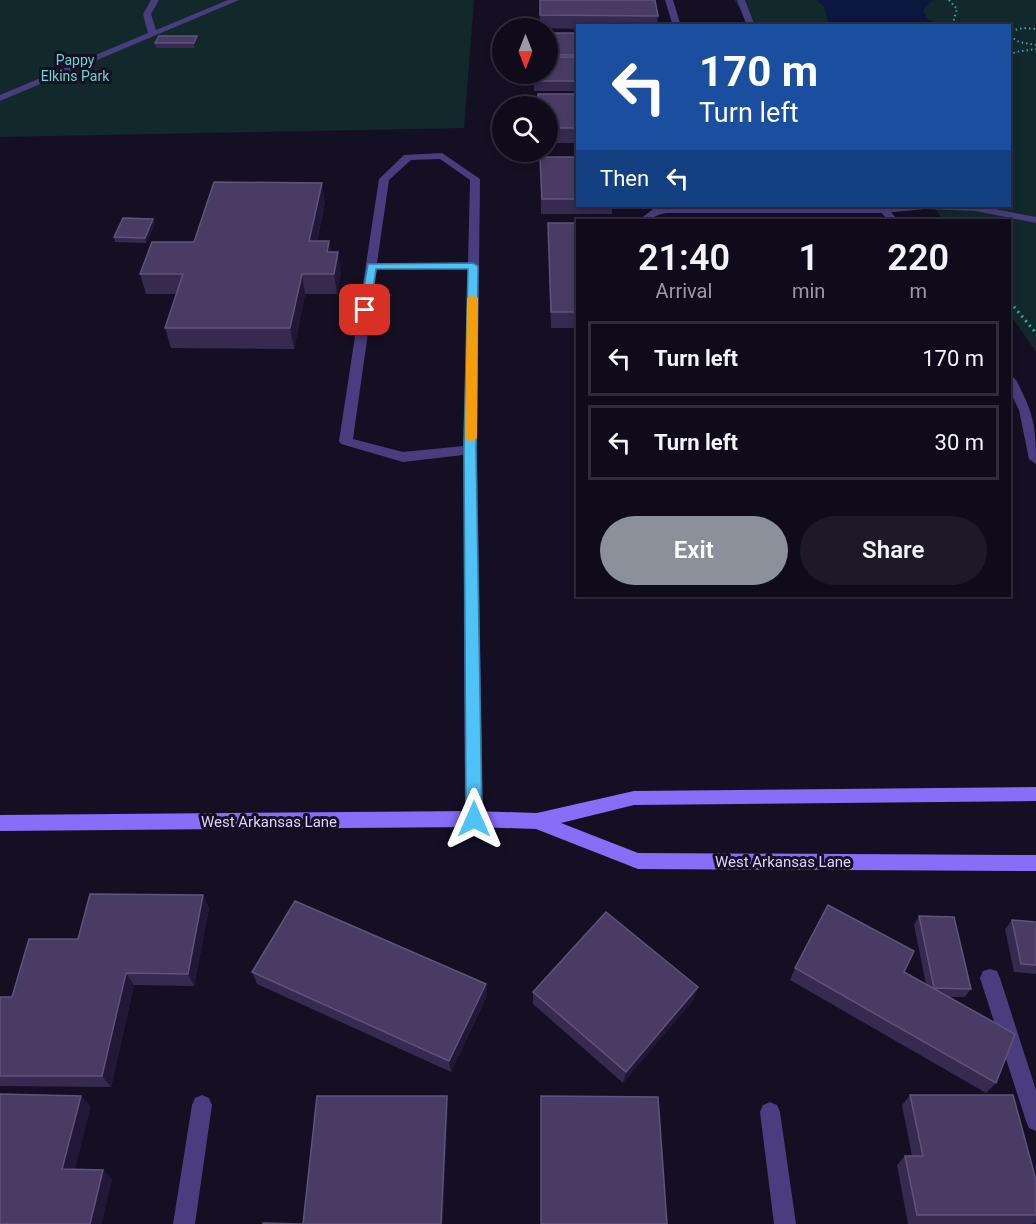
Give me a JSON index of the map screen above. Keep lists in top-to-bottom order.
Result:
{
  "streets": {
    "main road": ["West Arkansas Lane"]
  },
  "parks": ["Pappy Elkins Park"],
  "north": "bottom",
  "page": {
    "turn": ["170 m", "Turn left"],
    "then": "Then",
    "eta": [
      "21:40",
      "Arrival",
      "1",
      "min",
      "220",
      "m"
    ],
    "list": [
      {
        "name": "Turn left",
        "value": "170 m"
      },
      {
        "name": "Turn left",
        "value": "30 m"
      }
    ],
    "buttons": ["Exit", "Share"]
  }
}
